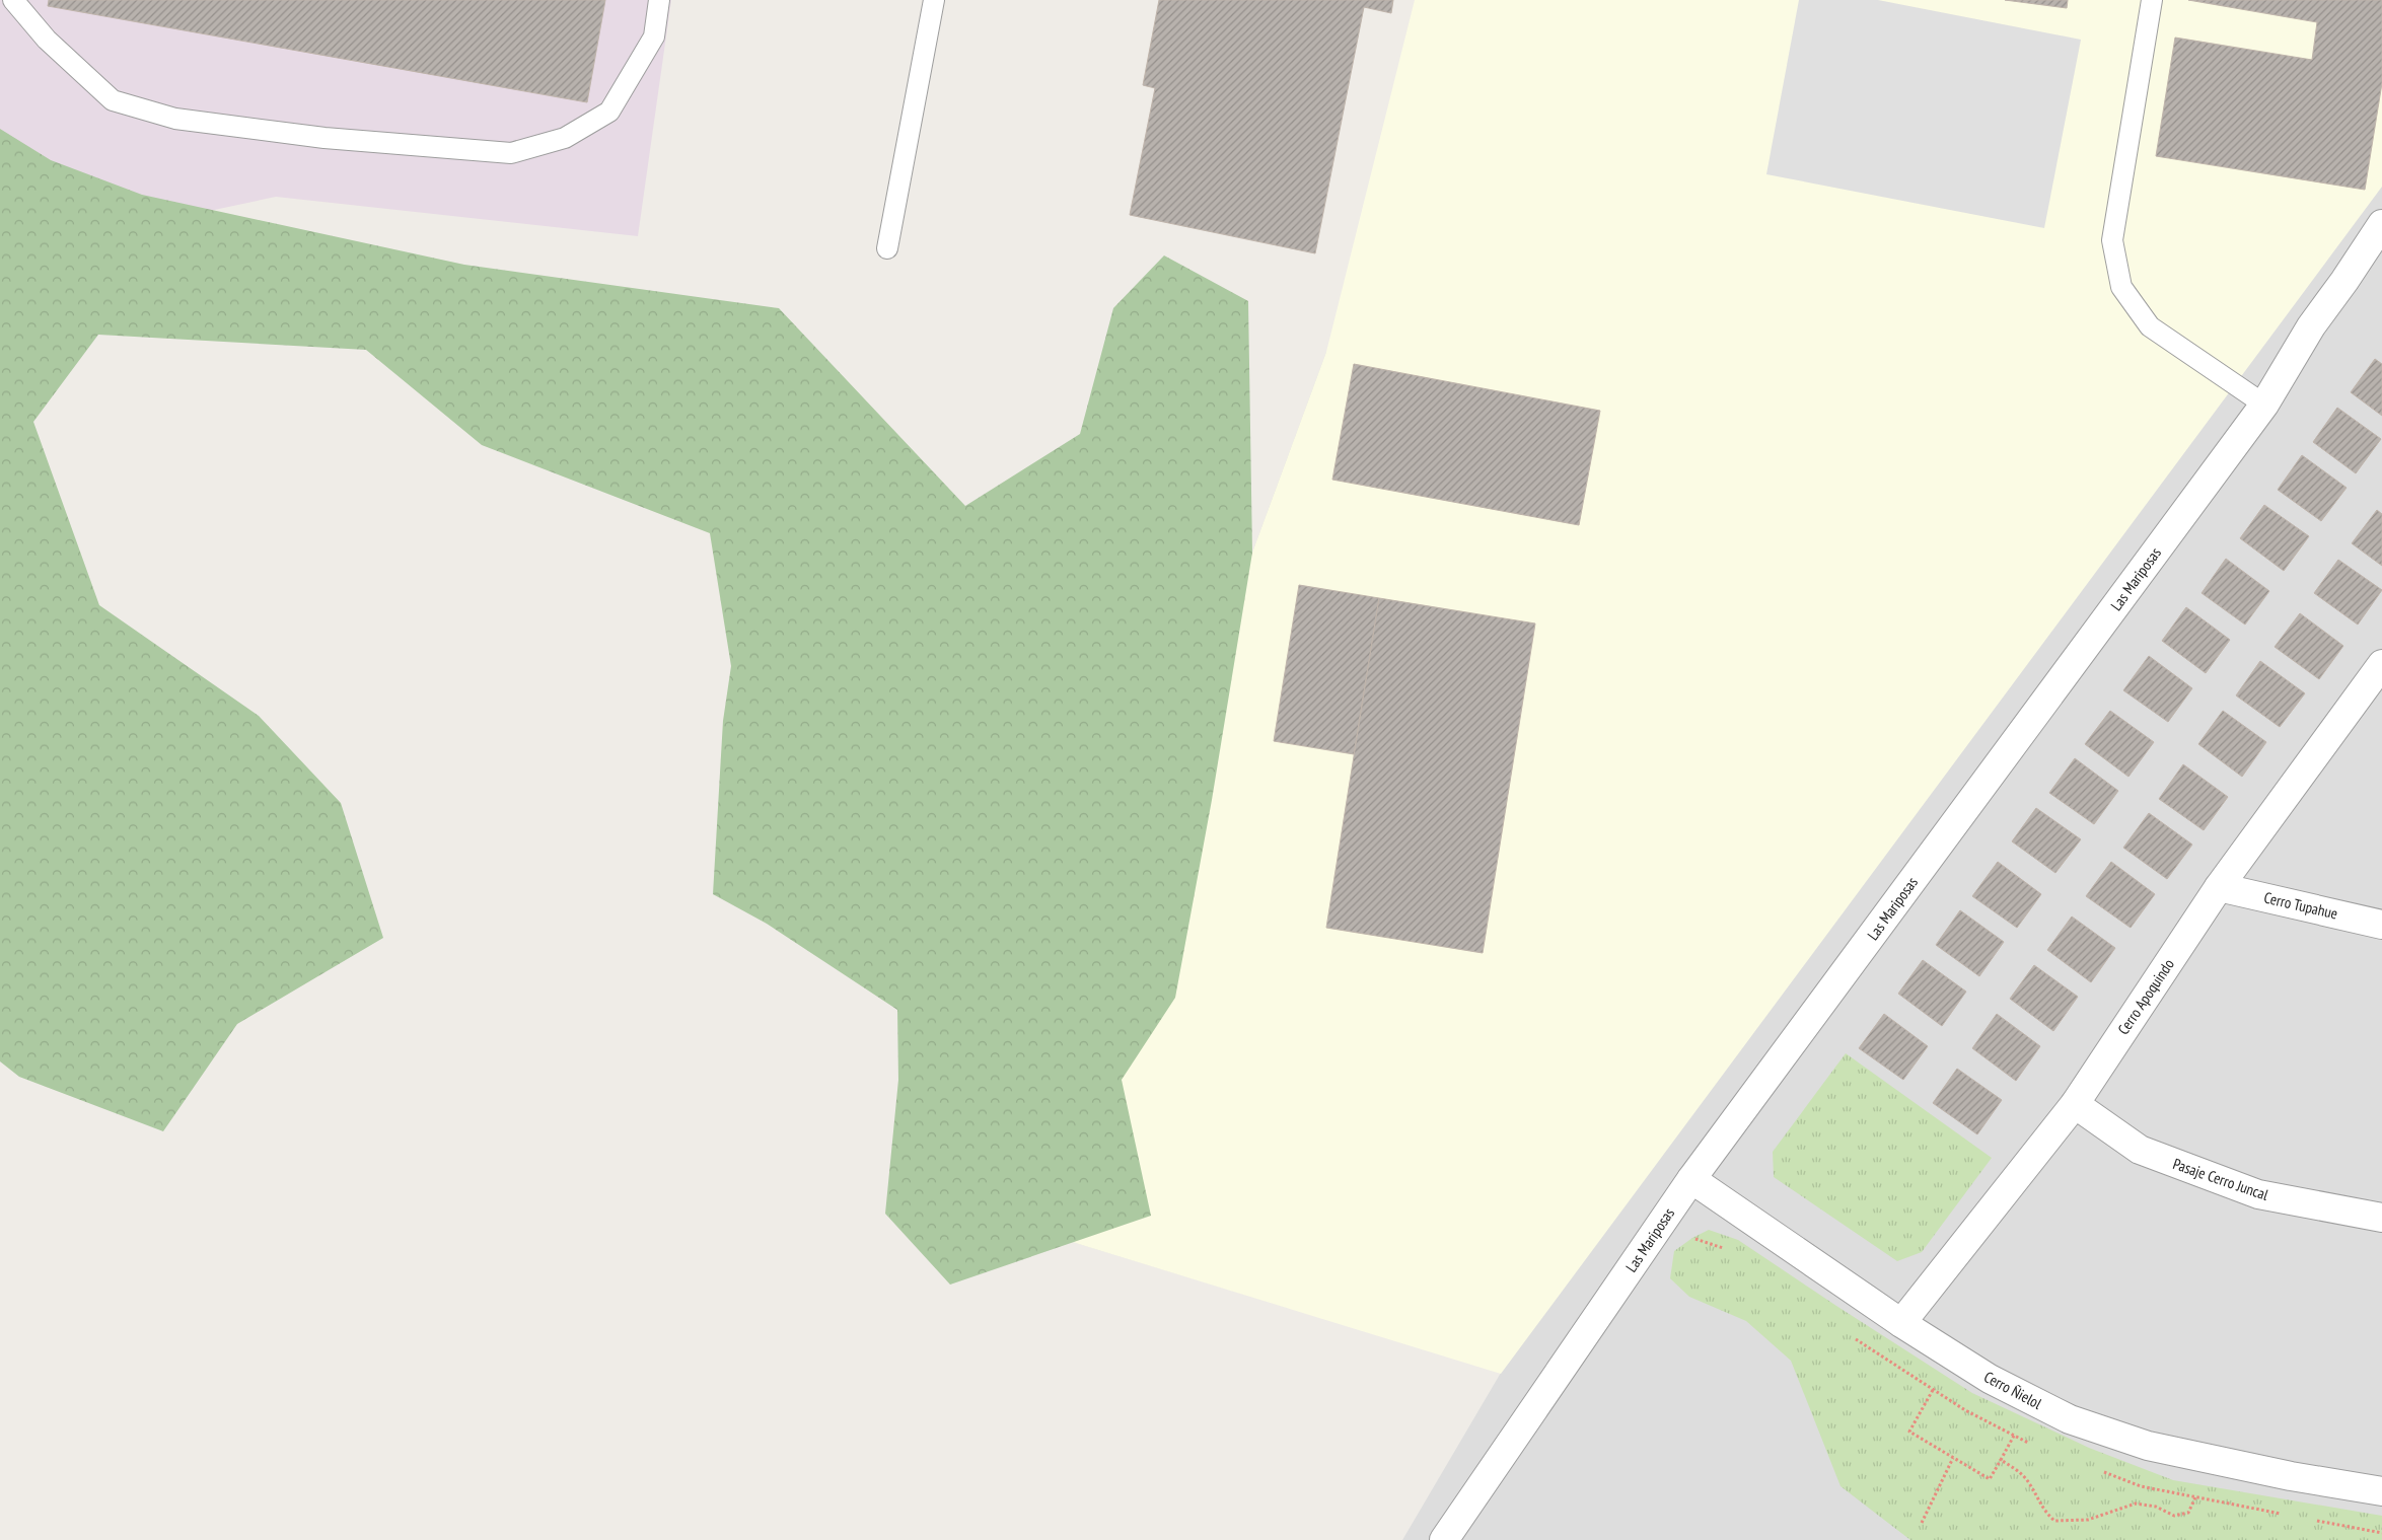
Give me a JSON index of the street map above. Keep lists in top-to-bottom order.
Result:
{
  "streets": {
    "street": [
      "Las Mariposas",
      "Cerro Tupahue",
      "Cerro Apoquindo",
      "Pasaje Cerro Juncal",
      "Cerro Ñielol"
    ]
  },
  "crossings": [
    ["Las Mariposas", "Cerro Ñielol"],
    ["Cerro Tupahue", "Cerro Apoquindo"],
    ["Cerro Apoquindo", "Pasaje Cerro Juncal"],
    ["Cerro Apoquindo", "Cerro Ñielol"]
  ]
}
